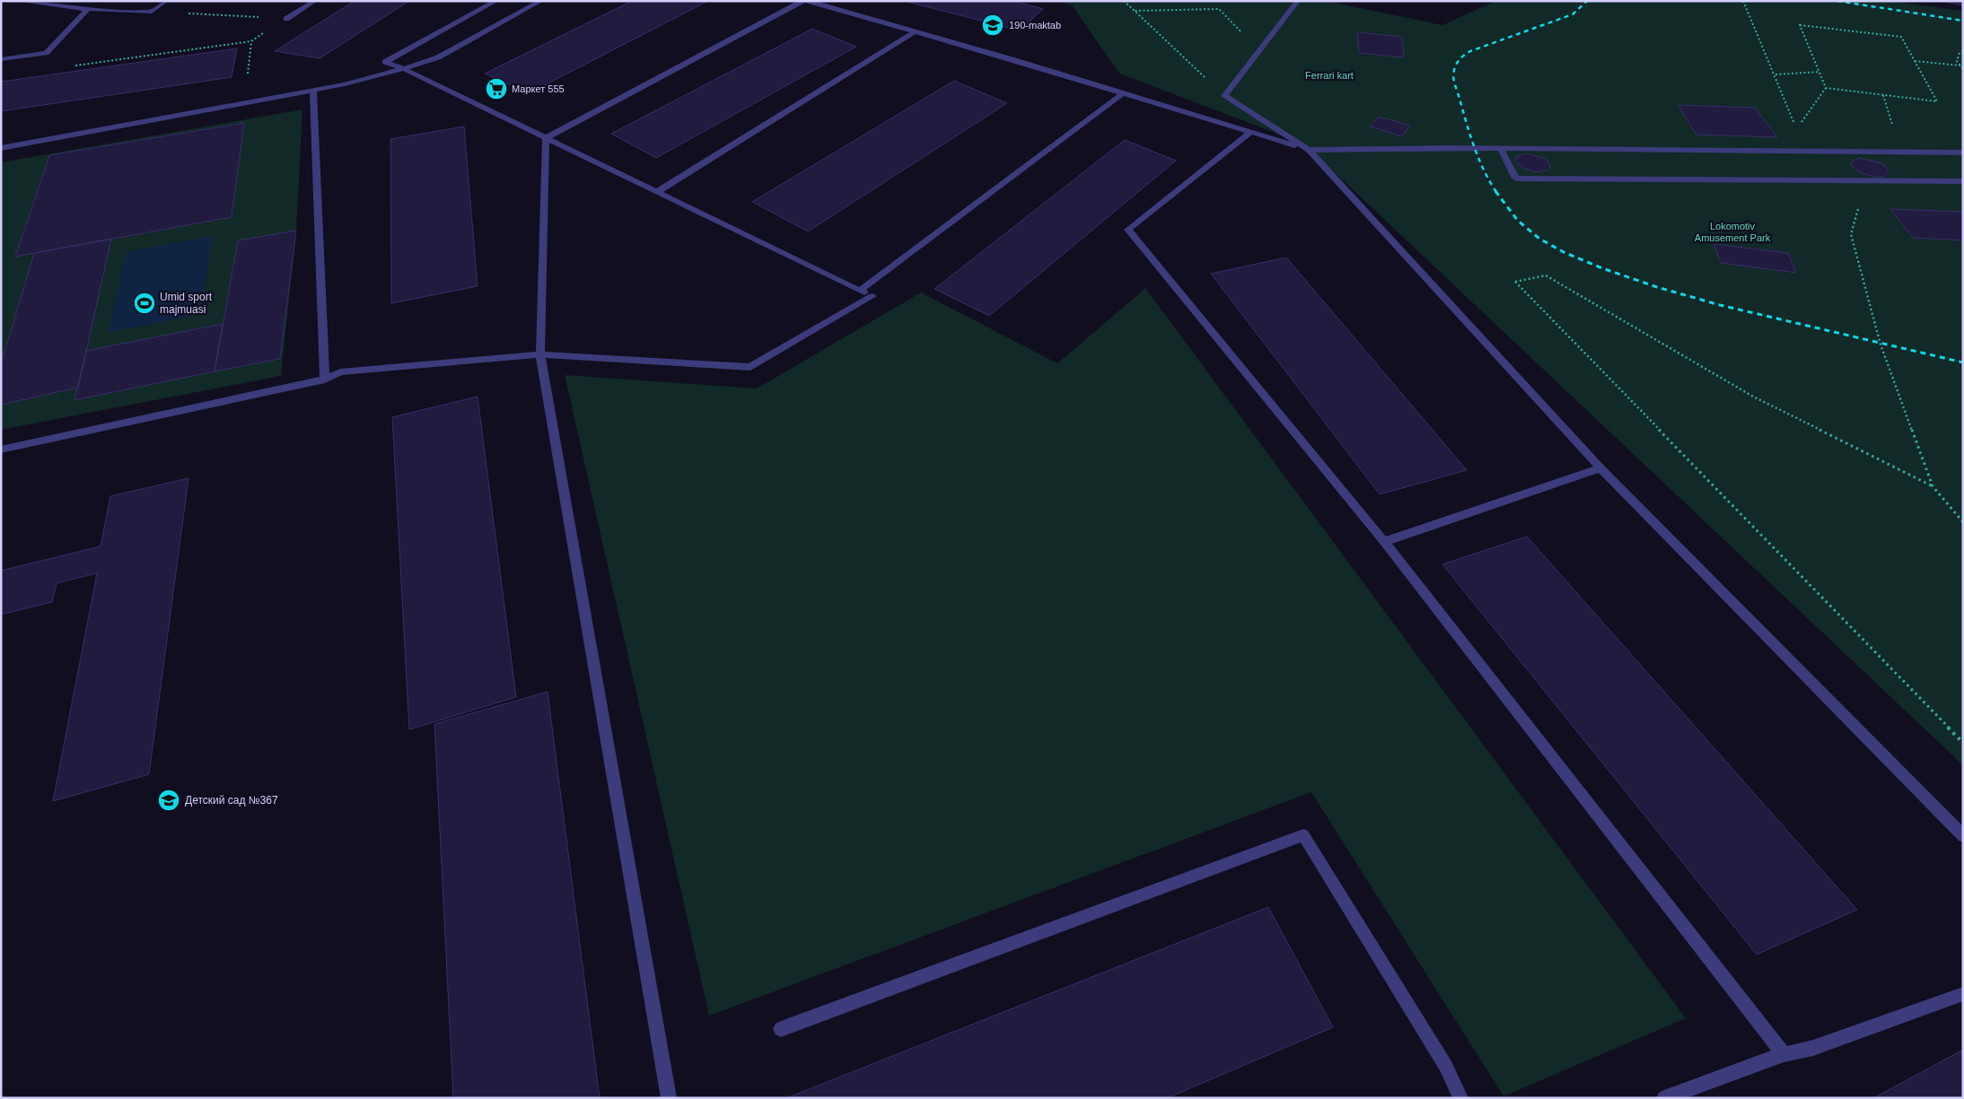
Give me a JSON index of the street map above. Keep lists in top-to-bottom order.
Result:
{
  "parks": ["Ferrari kart", "Lokomotiv Amusement Park"],
  "places": {
    "school or university": ["190-maktab", "Детский сад №367"],
    "supermarket": ["Маркет 555"],
    "sports": ["Umid sport majmuasi"]
  }
}
